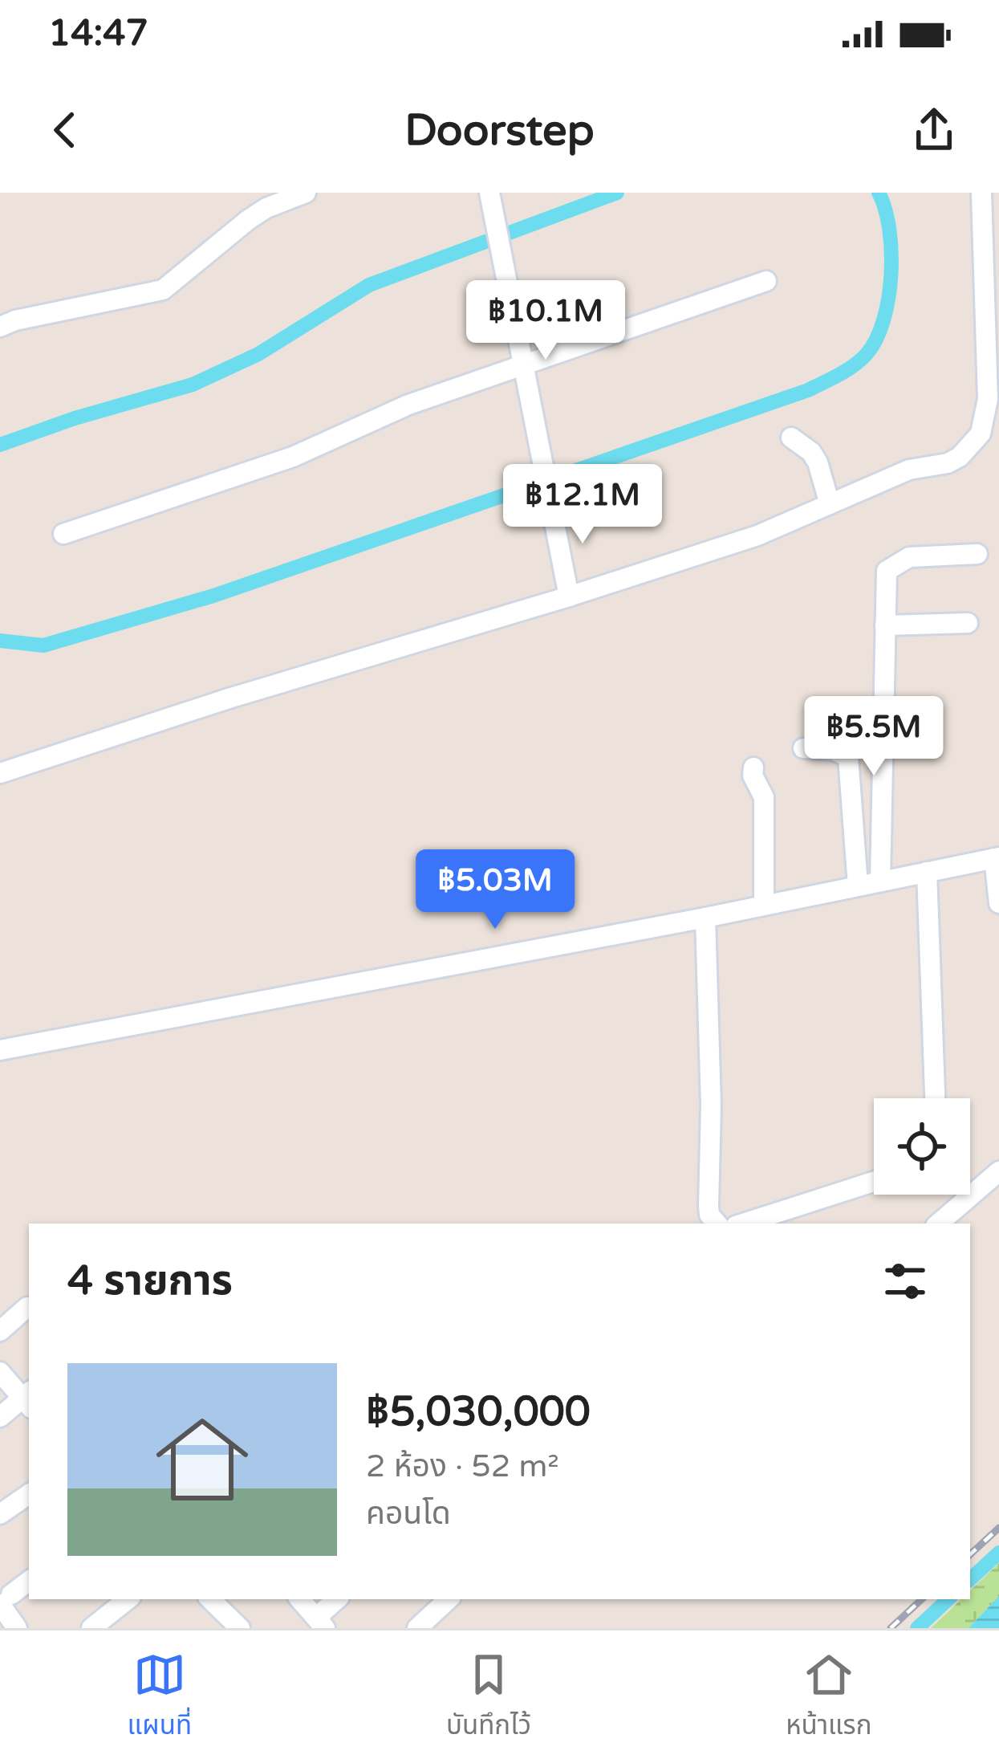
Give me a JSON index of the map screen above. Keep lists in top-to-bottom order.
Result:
{
  "page": {
    "status": "14:47",
    "header": "Doorstep",
    "price": [
      "฿10.1M",
      "฿12.1M",
      "฿5.5M",
      "฿5.03M"
    ],
    "heading": "4 รายการ",
    "list": [
      {
        "name": "฿5,030,000",
        "note": "2 ห้อง · 52 m² · คอนโด"
      }
    ],
    "tabs": ["แผนที่", "บันทึกไว้", "หน้าแรก"]
  }
}
